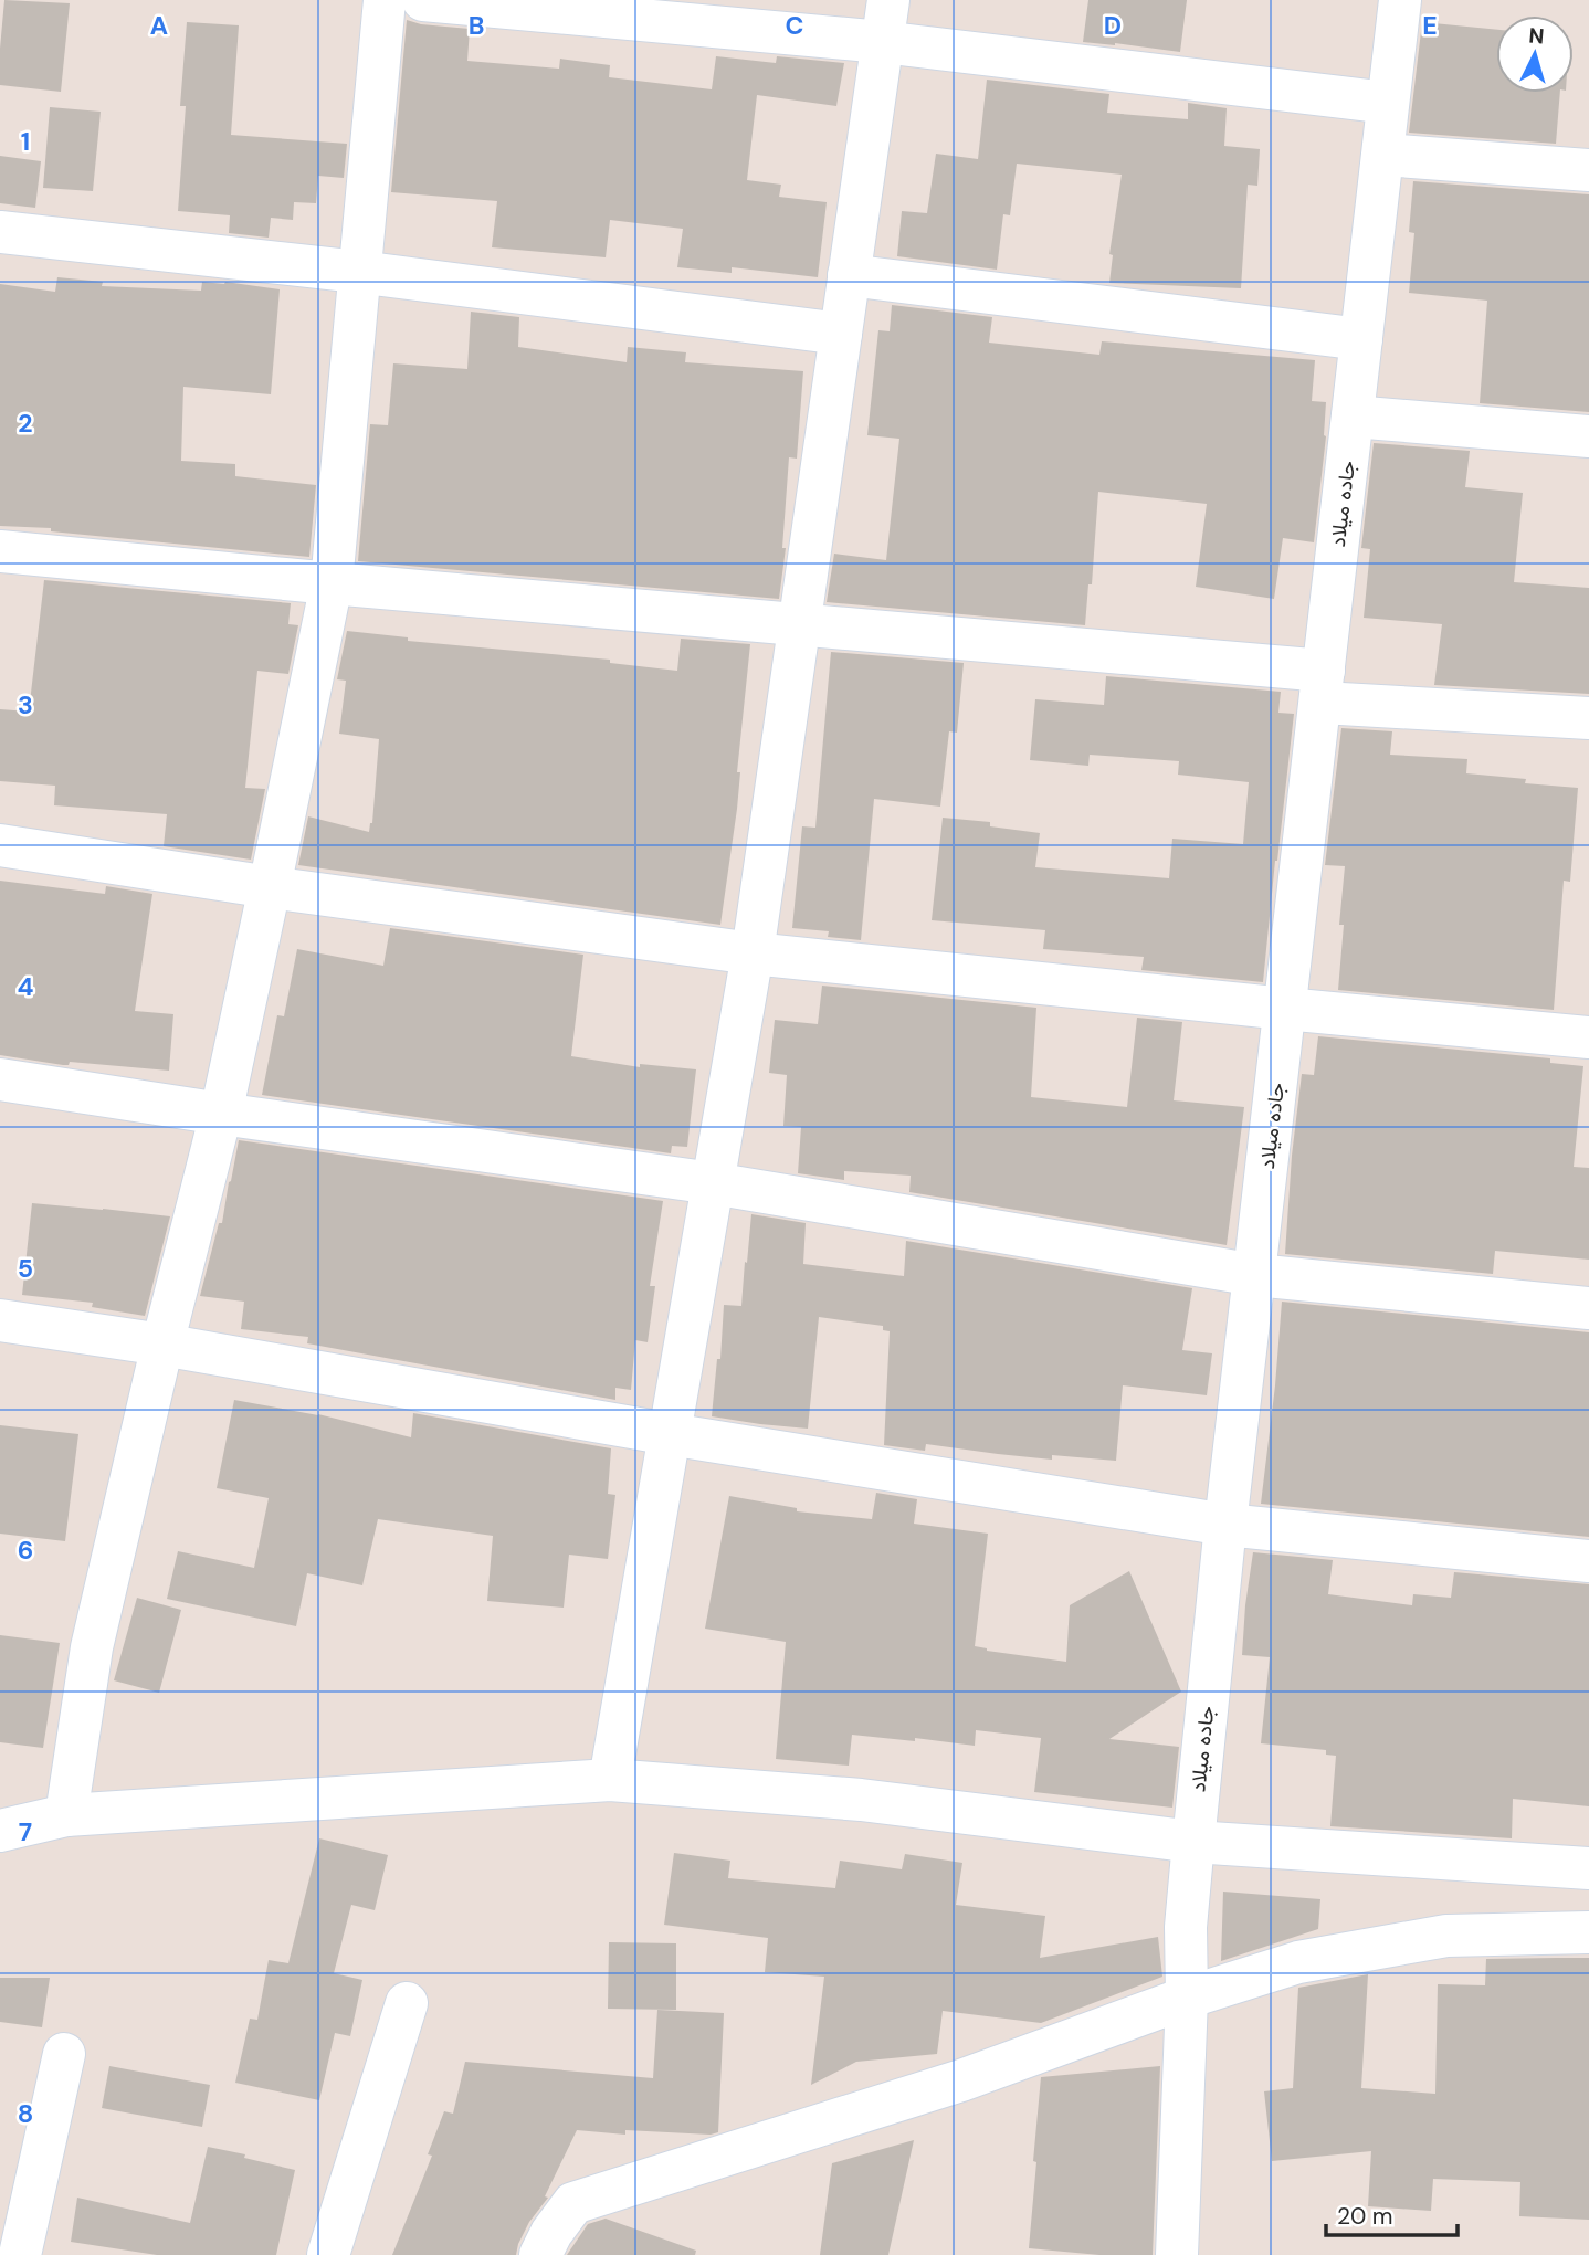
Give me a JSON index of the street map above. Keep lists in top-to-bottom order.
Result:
{
  "streets": {
    "street": ["جاده میلاد"]
  },
  "scale_bar": "20 m",
  "north": "top",
  "grid": {
    "columns": [
      "A",
      "B",
      "C",
      "D",
      "E"
    ],
    "rows": [
      "1",
      "2",
      "3",
      "4",
      "5",
      "6",
      "7",
      "8"
    ]
  }
}
